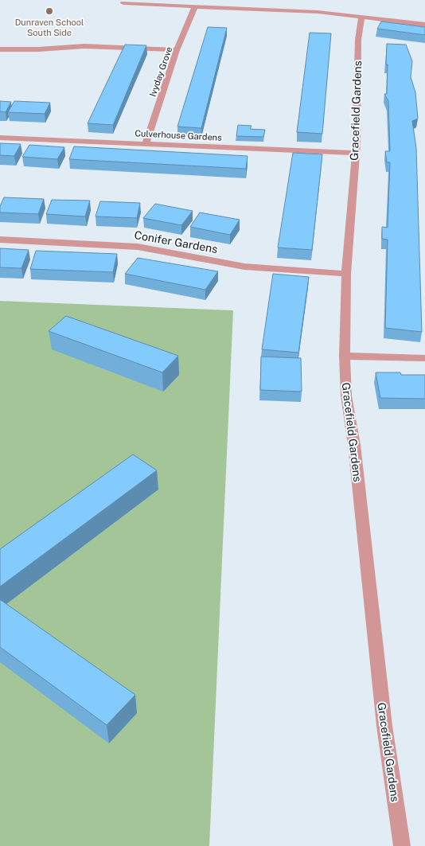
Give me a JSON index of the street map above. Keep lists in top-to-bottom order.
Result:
{
  "streets": {
    "street": [
      "Ivyday Grove",
      "Gracefield Gardens",
      "Culverhouse Gardens",
      "Conifer Gardens"
    ]
  },
  "crossings": [
    ["Ivyday Grove", "Culverhouse Gardens"],
    ["Gracefield Gardens", "Culverhouse Gardens"],
    ["Gracefield Gardens", "Conifer Gardens"]
  ],
  "places": ["Dunraven School South Side"]
}
